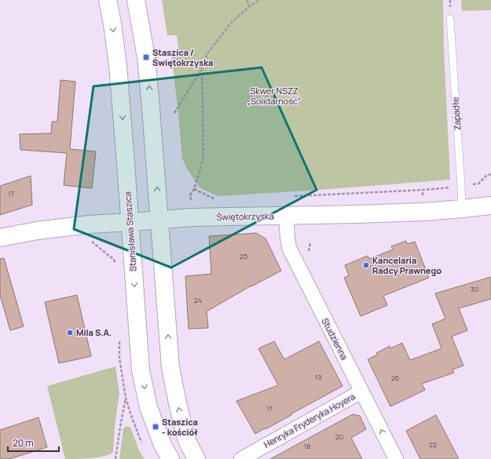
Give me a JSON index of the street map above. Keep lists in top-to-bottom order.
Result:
{
  "streets": {
    "main road": ["Świętokrzyska", "Stanisława Staszica"],
    "street": ["Studzienna", "Henryka Fryderyka Hoyera"],
    "lane": ["Zapadłe"]
  },
  "crossings": [
    ["Zapadłe", "Świętokrzyska"],
    ["Świętokrzyska", "Stanisława Staszica"],
    ["Świętokrzyska", "Studzienna"],
    ["Studzienna", "Henryka Fryderyka Hoyera"]
  ],
  "parks": ["Skwer NSZZ „Solidarność”"],
  "places": {
    "transit": ["Staszica / Świętokrzyska", "Staszica - kościół"],
    "other": ["Kancelaria Radcy Prawnego", "Mila S.A."]
  },
  "house_numbers": [
    "17",
    "25",
    "30",
    "24",
    "19",
    "26",
    "17",
    "20",
    "22",
    "18"
  ],
  "scale_bar": "20 m"
}
